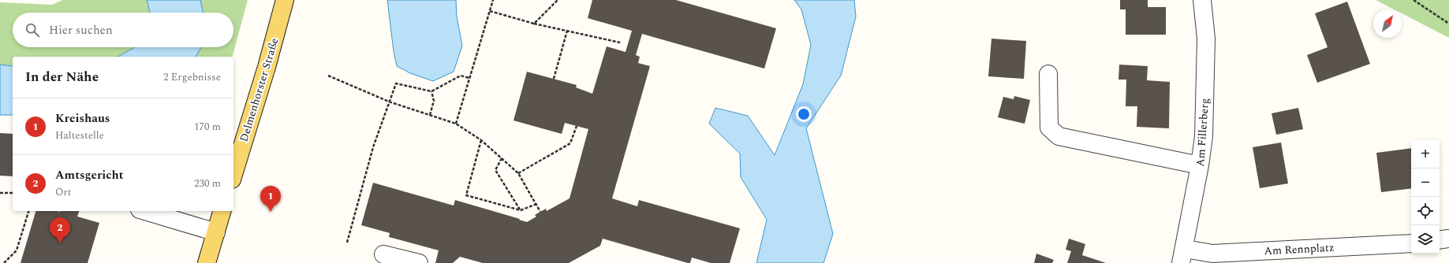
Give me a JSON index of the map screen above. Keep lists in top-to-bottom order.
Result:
{
  "streets": {
    "main road": ["Delmenhorster Straße"],
    "street": ["Am Fillerberg", "Am Rennplatz"]
  },
  "crossings": [
    ["Am Fillerberg", "Am Rennplatz"]
  ],
  "north": "top right",
  "page": {
    "search": "Hier suchen",
    "heading": ["In der Nähe", "2 Ergebnisse"],
    "list": [
      {
        "mark": "1",
        "name": "Kreishaus",
        "note": "Haltestelle",
        "value": "170 m"
      },
      {
        "mark": "2",
        "name": "Amtsgericht",
        "note": "Ort",
        "value": "230 m"
      }
    ],
    "map_buttons": ["+", "−"],
    "pins": ["1", "2"]
  }
}
